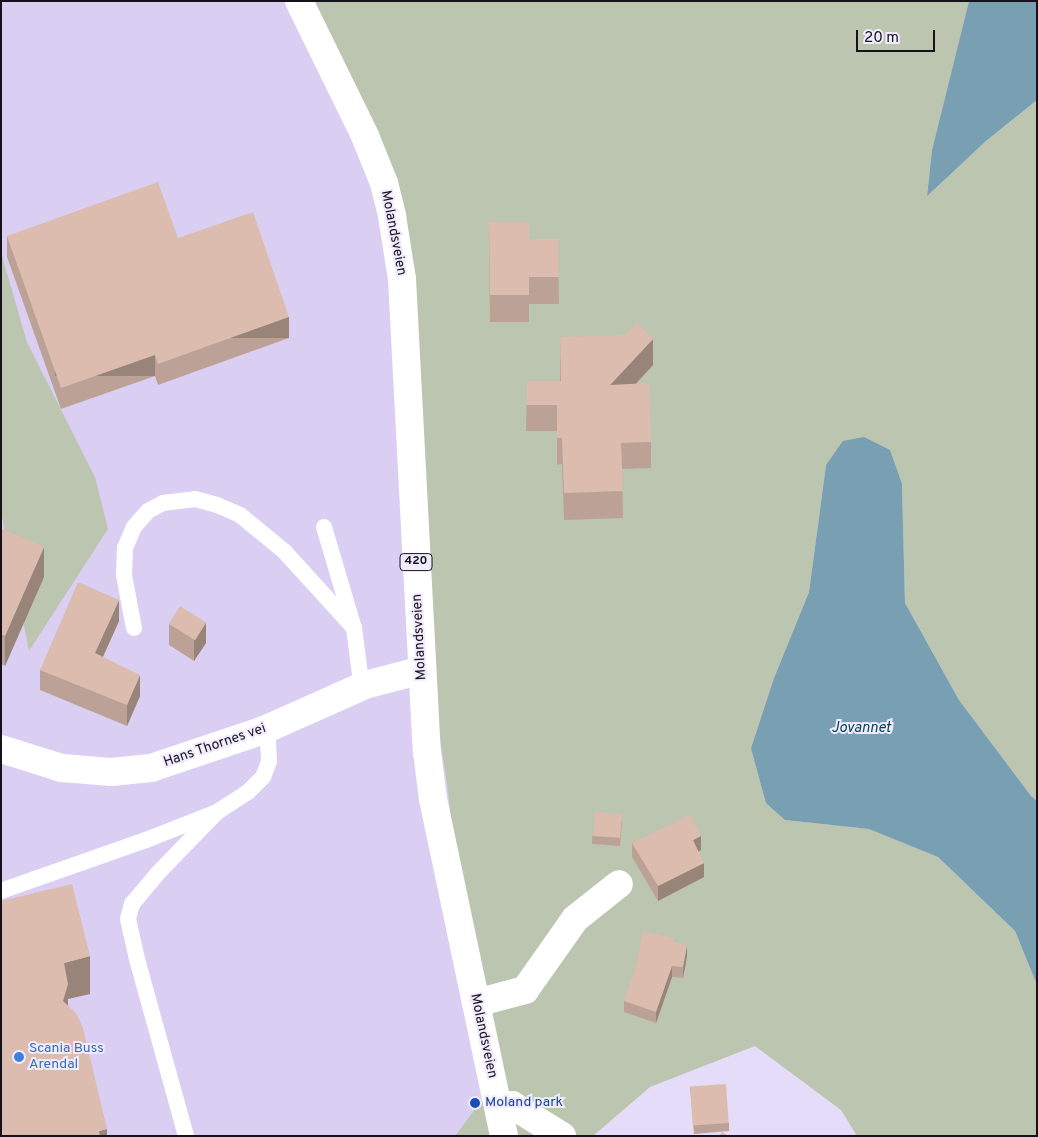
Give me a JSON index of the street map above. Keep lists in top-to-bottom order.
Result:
{
  "streets": {
    "main road": ["Molandsveien", "420", "Hans Thornes vei"]
  },
  "crossings": [
    ["Molandsveien", "Hans Thornes vei"]
  ],
  "water": ["Jovannet"],
  "places": ["Scania Buss Arendal", "Moland park"],
  "scale_bar": "20 m"
}
